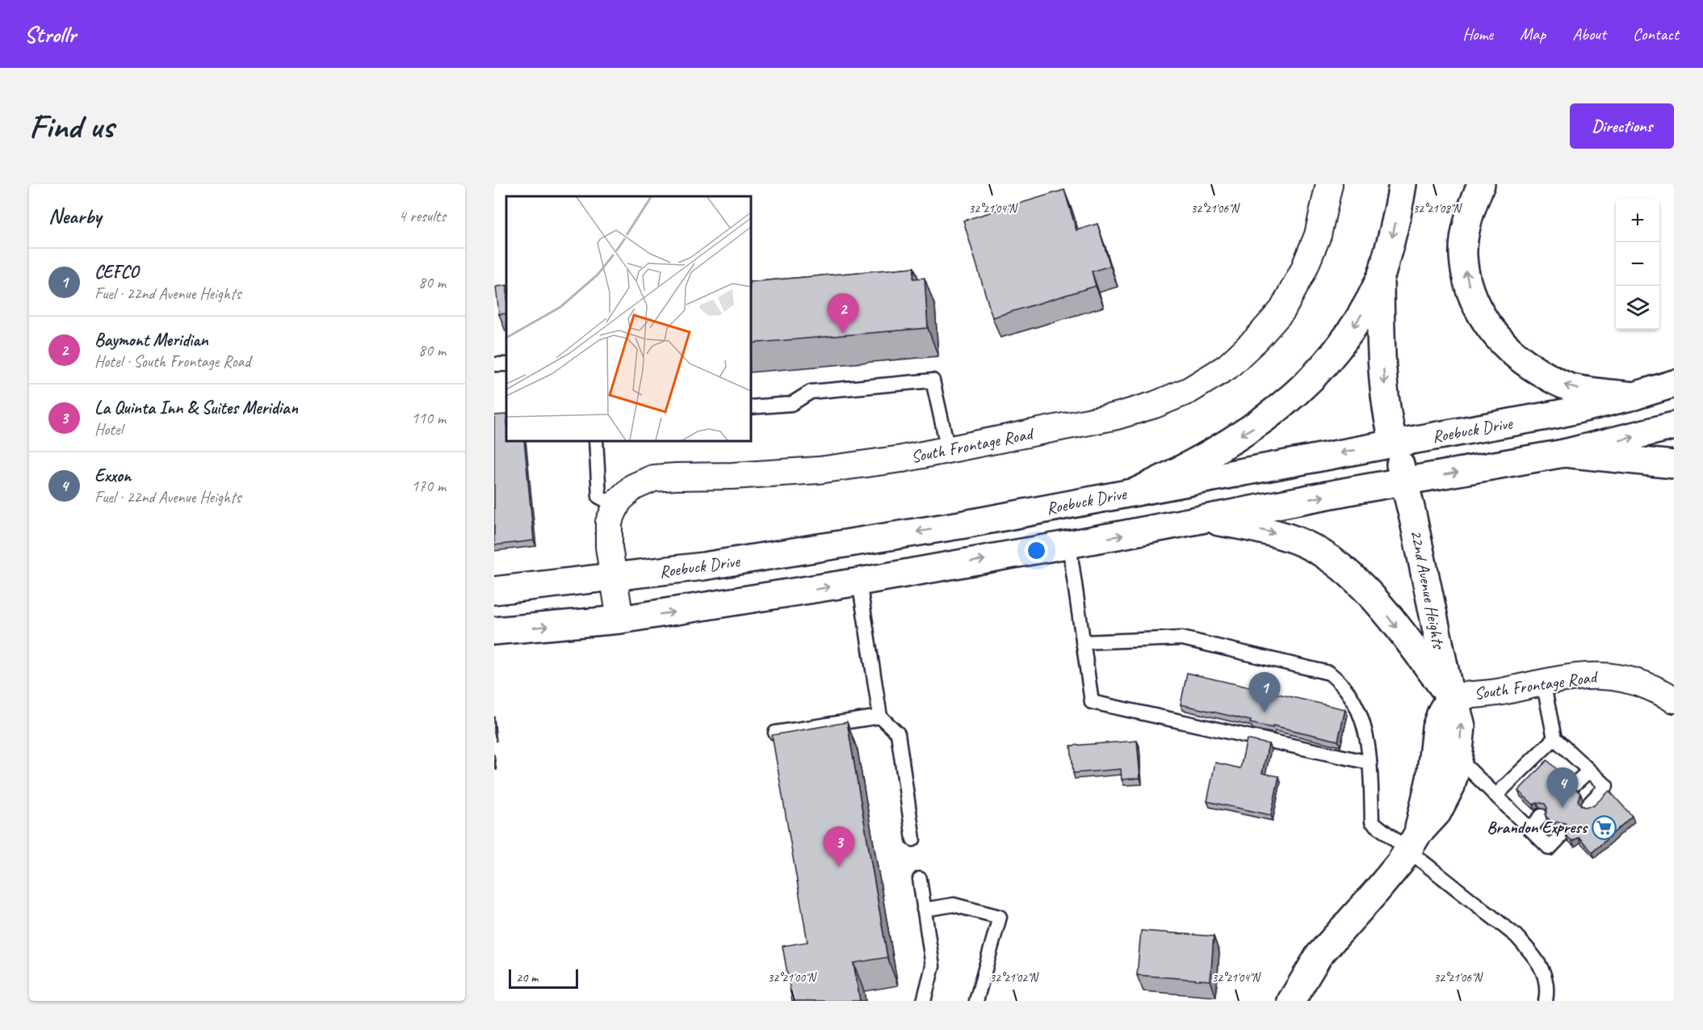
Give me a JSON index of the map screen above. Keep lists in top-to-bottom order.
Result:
{
  "streets": {
    "main road": ["Roebuck Drive", "22nd Avenue Heights"],
    "street": ["South Frontage Road"]
  },
  "crossings": [
    ["Roebuck Drive", "South Frontage Road"],
    ["Roebuck Drive", "22nd Avenue Heights"],
    ["South Frontage Road", "22nd Avenue Heights"]
  ],
  "places": {
    "supermarket": ["Brandon Express"]
  },
  "scale_bar": "20 m",
  "page": {
    "header": "Strollr",
    "nav": [
      "Home",
      "Map",
      "About",
      "Contact"
    ],
    "buttons": "Directions",
    "title": "Find us",
    "heading": ["Nearby", "4 results"],
    "map_buttons": ["+", "−"],
    "list": [
      {
        "mark": "1",
        "name": "CEFCO",
        "note": "Fuel · 22nd Avenue Heights",
        "value": "80 m"
      },
      {
        "mark": "2",
        "name": "Baymont Meridian",
        "note": "Hotel · South Frontage Road",
        "value": "80 m"
      },
      {
        "mark": "3",
        "name": "La Quinta Inn & Suites Meridian",
        "note": "Hotel",
        "value": "110 m"
      },
      {
        "mark": "4",
        "name": "Exxon",
        "note": "Fuel · 22nd Avenue Heights",
        "value": "170 m"
      }
    ],
    "pins": [
      "2",
      "1",
      "4",
      "3"
    ],
    "scale": "20 m"
  },
  "coordinates": [
    "32°21'04\"N",
    "32°21'06\"N",
    "32°21'08\"N",
    "32°21'00\"N",
    "32°21'02\"N"
  ]
}
